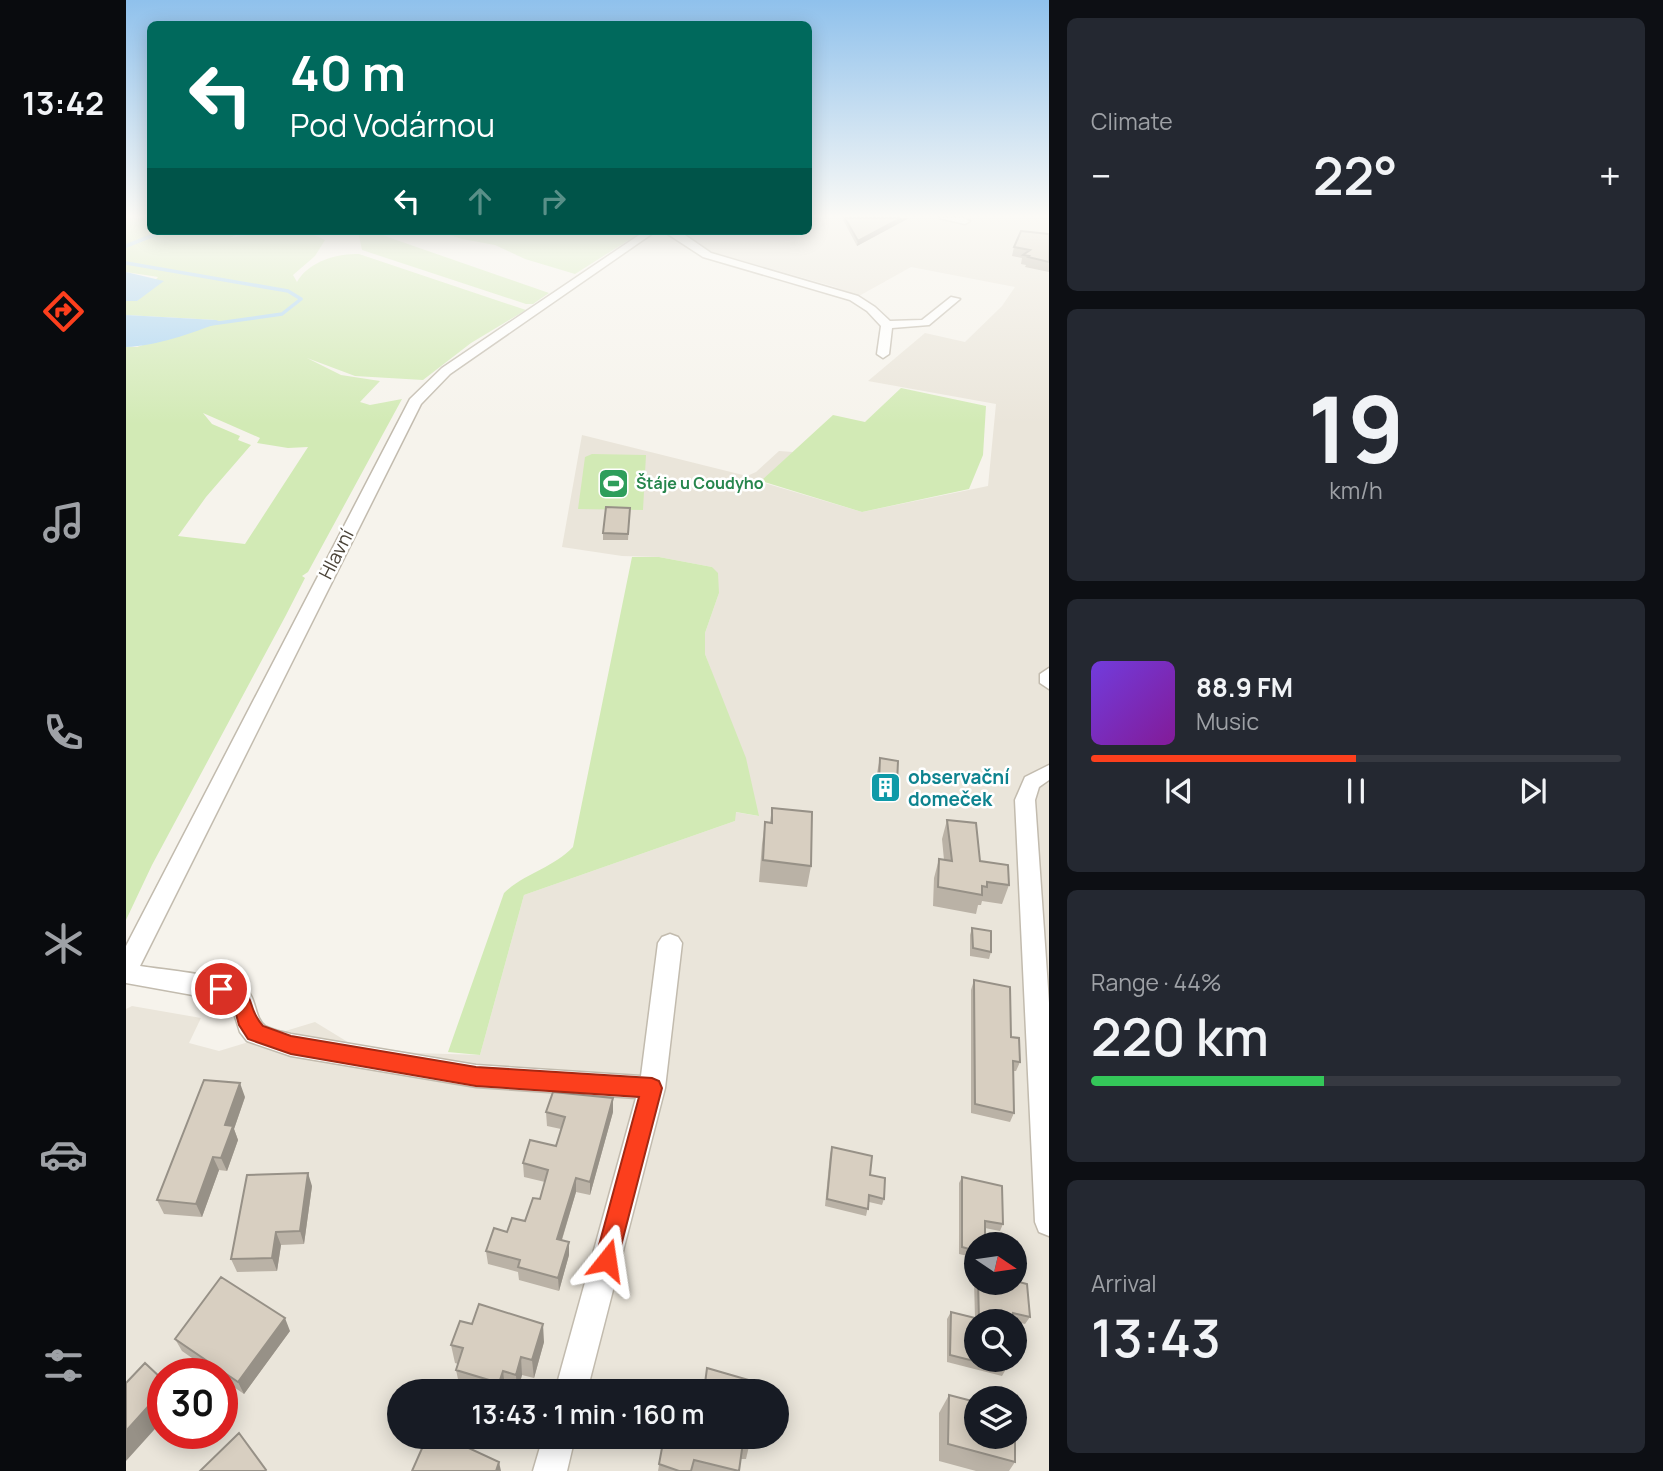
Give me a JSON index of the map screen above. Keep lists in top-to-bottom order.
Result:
{
  "streets": {
    "street": ["Hlavní"]
  },
  "places": {
    "sports": ["Štáje u Coudyho"],
    "building": ["observační domeček"]
  },
  "north": "right",
  "page": {
    "tabs": "13:42",
    "tile": [
      "Climate",
      ["19", "km/h"],
      ["Range · 44%", "220 km"],
      ["Arrival", "13:43"]
    ],
    "turn": ["40 m", "Pod Vodárnou"],
    "heat": ["−", "22°", "+"],
    "song": ["88.9 FM", "Music"],
    "limit": "30",
    "trip": "13:43 · 1 min · 160 m"
  }
}
